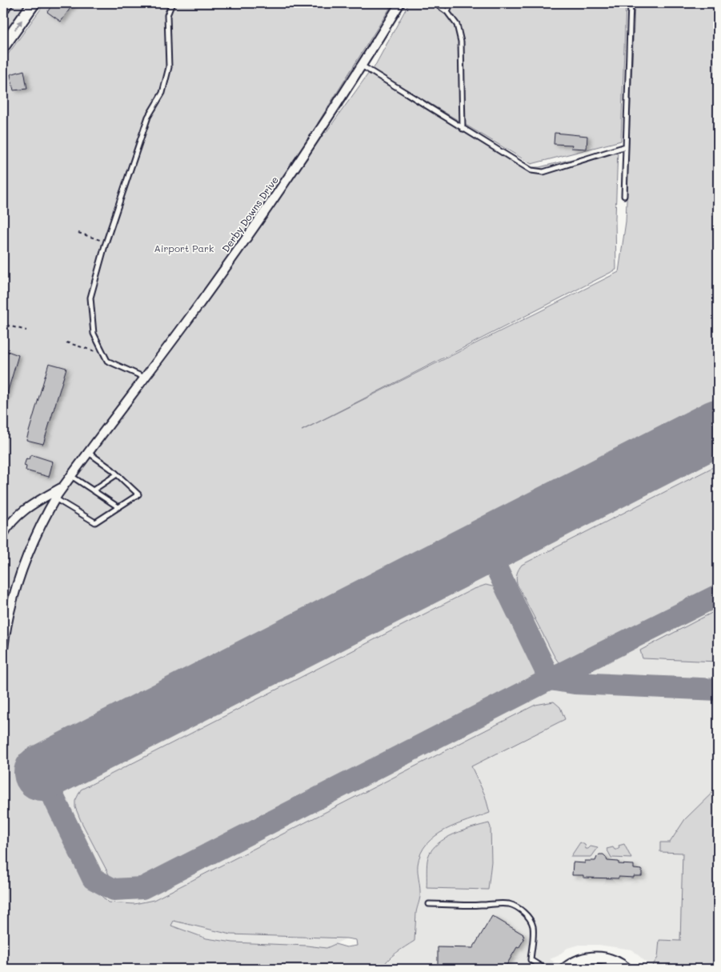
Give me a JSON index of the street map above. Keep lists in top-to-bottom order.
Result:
{
  "streets": {
    "street": ["Derby Downs Drive"]
  },
  "parks": ["Airport Park"]
}
